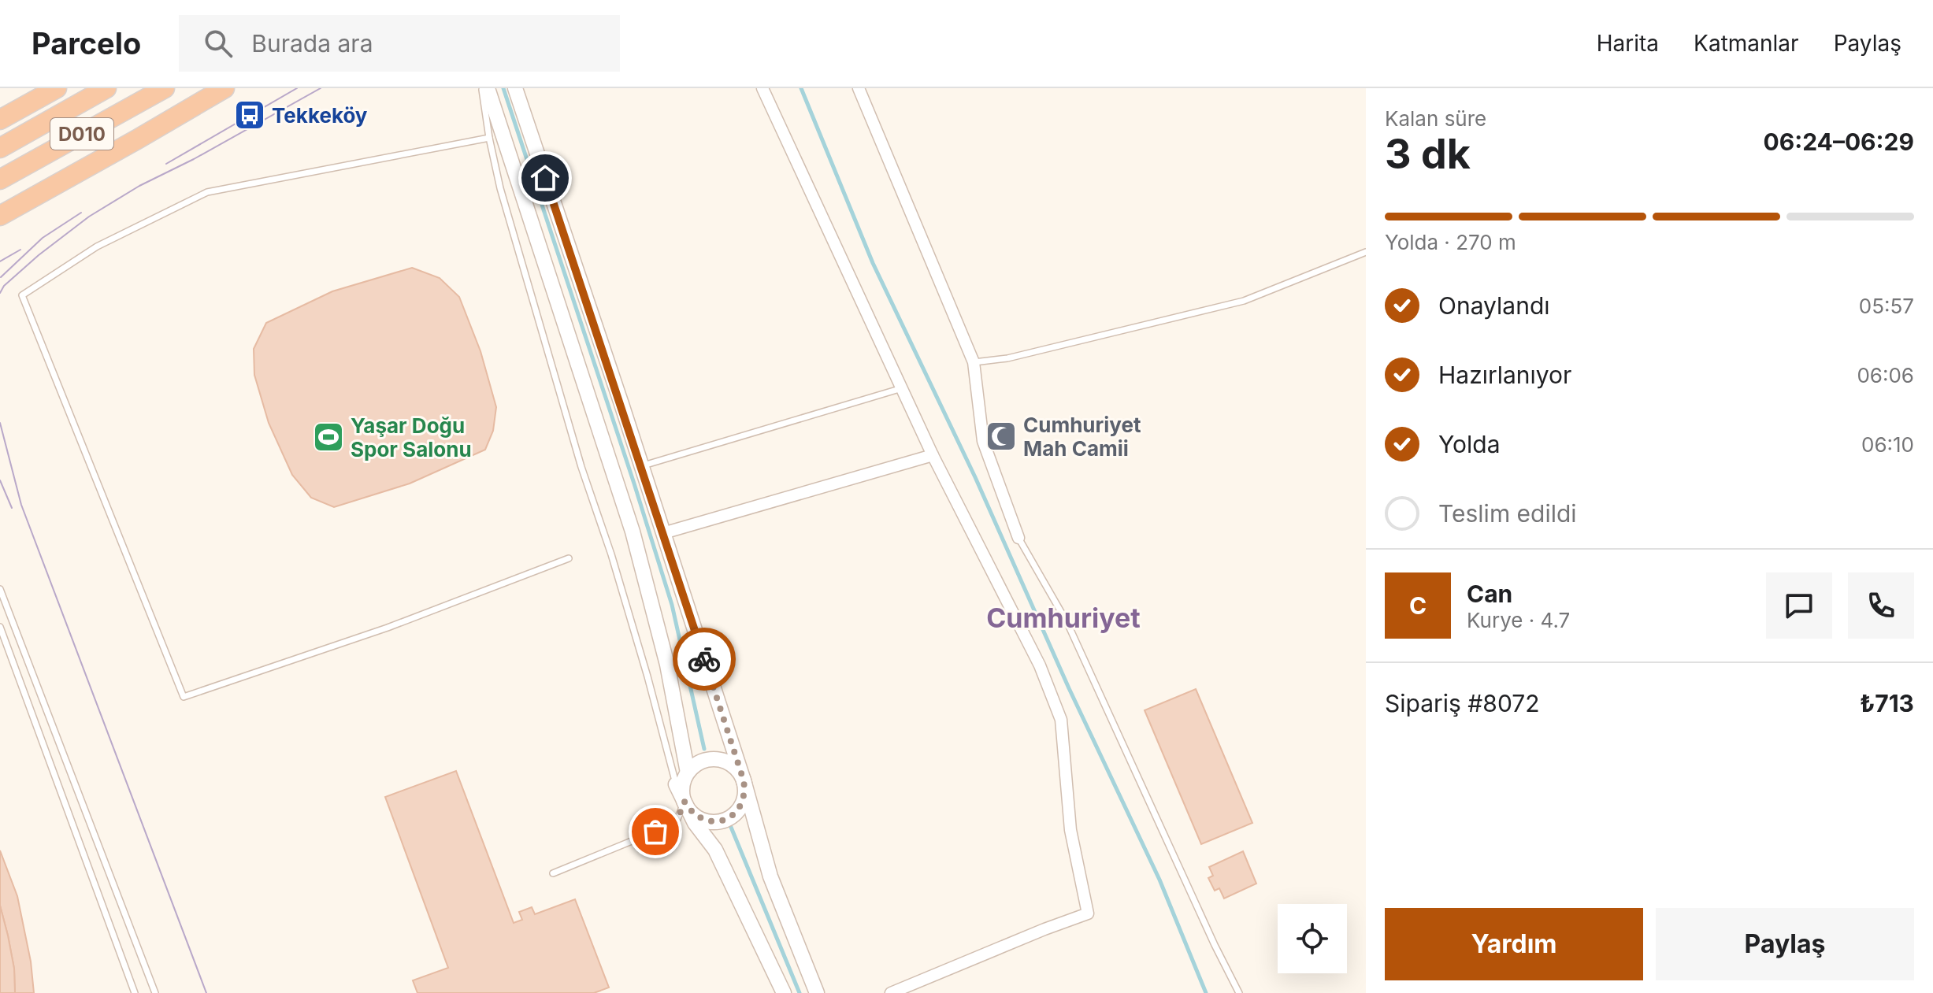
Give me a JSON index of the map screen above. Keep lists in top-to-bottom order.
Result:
{
  "streets": {
    "highway": ["D010"]
  },
  "districts": ["Cumhuriyet"],
  "places": {
    "bus stop": ["Tekkeköy"],
    "mosque": ["Cumhuriyet Mah Camii"],
    "sports": ["Yaşar Doğu Spor Salonu"]
  },
  "page": {
    "header": "Parcelo",
    "search": "Burada ara",
    "nav": ["Harita", "Katmanlar", "Paylaş"],
    "heading": ["3 dk", "Kalan süre", "06:24–06:29"],
    "panel": [
      "Can",
      "Kurye · 4.7",
      "Sipariş #8072",
      "₺713"
    ],
    "bar": "Yolda · 270 m",
    "list": [
      ["Onaylandı", "05:57"],
      ["Hazırlanıyor", "06:06"],
      ["Yolda", "06:10"],
      "Teslim edildi"
    ],
    "round": "C",
    "buttons": ["Yardım", "Paylaş"]
  }
}
